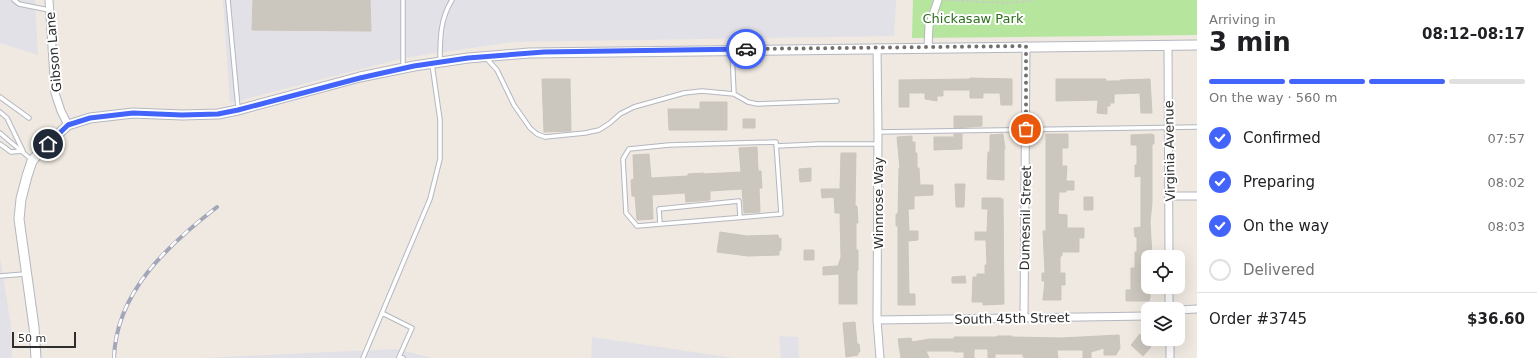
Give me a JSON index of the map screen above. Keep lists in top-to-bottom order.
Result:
{
  "streets": {
    "street": [
      "Gibson Lane",
      "Virginia Avenue",
      "Winnrose Way",
      "Dumesnil Street",
      "South 45th Street"
    ]
  },
  "crossings": [
    ["Winnrose Way", "South 45th Street"],
    ["Dumesnil Street", "South 45th Street"]
  ],
  "parks": ["Chickasaw Park"],
  "scale_bar": "50 m",
  "page": {
    "heading": ["3 min", "Arriving in", "08:12–08:17"],
    "panel": ["Order #3745", "$36.60"],
    "bar": "On the way · 560 m",
    "list": [
      ["Confirmed", "07:57"],
      ["Preparing", "08:02"],
      ["On the way", "08:03"],
      "Delivered"
    ],
    "scale": "50 m"
  }
}
